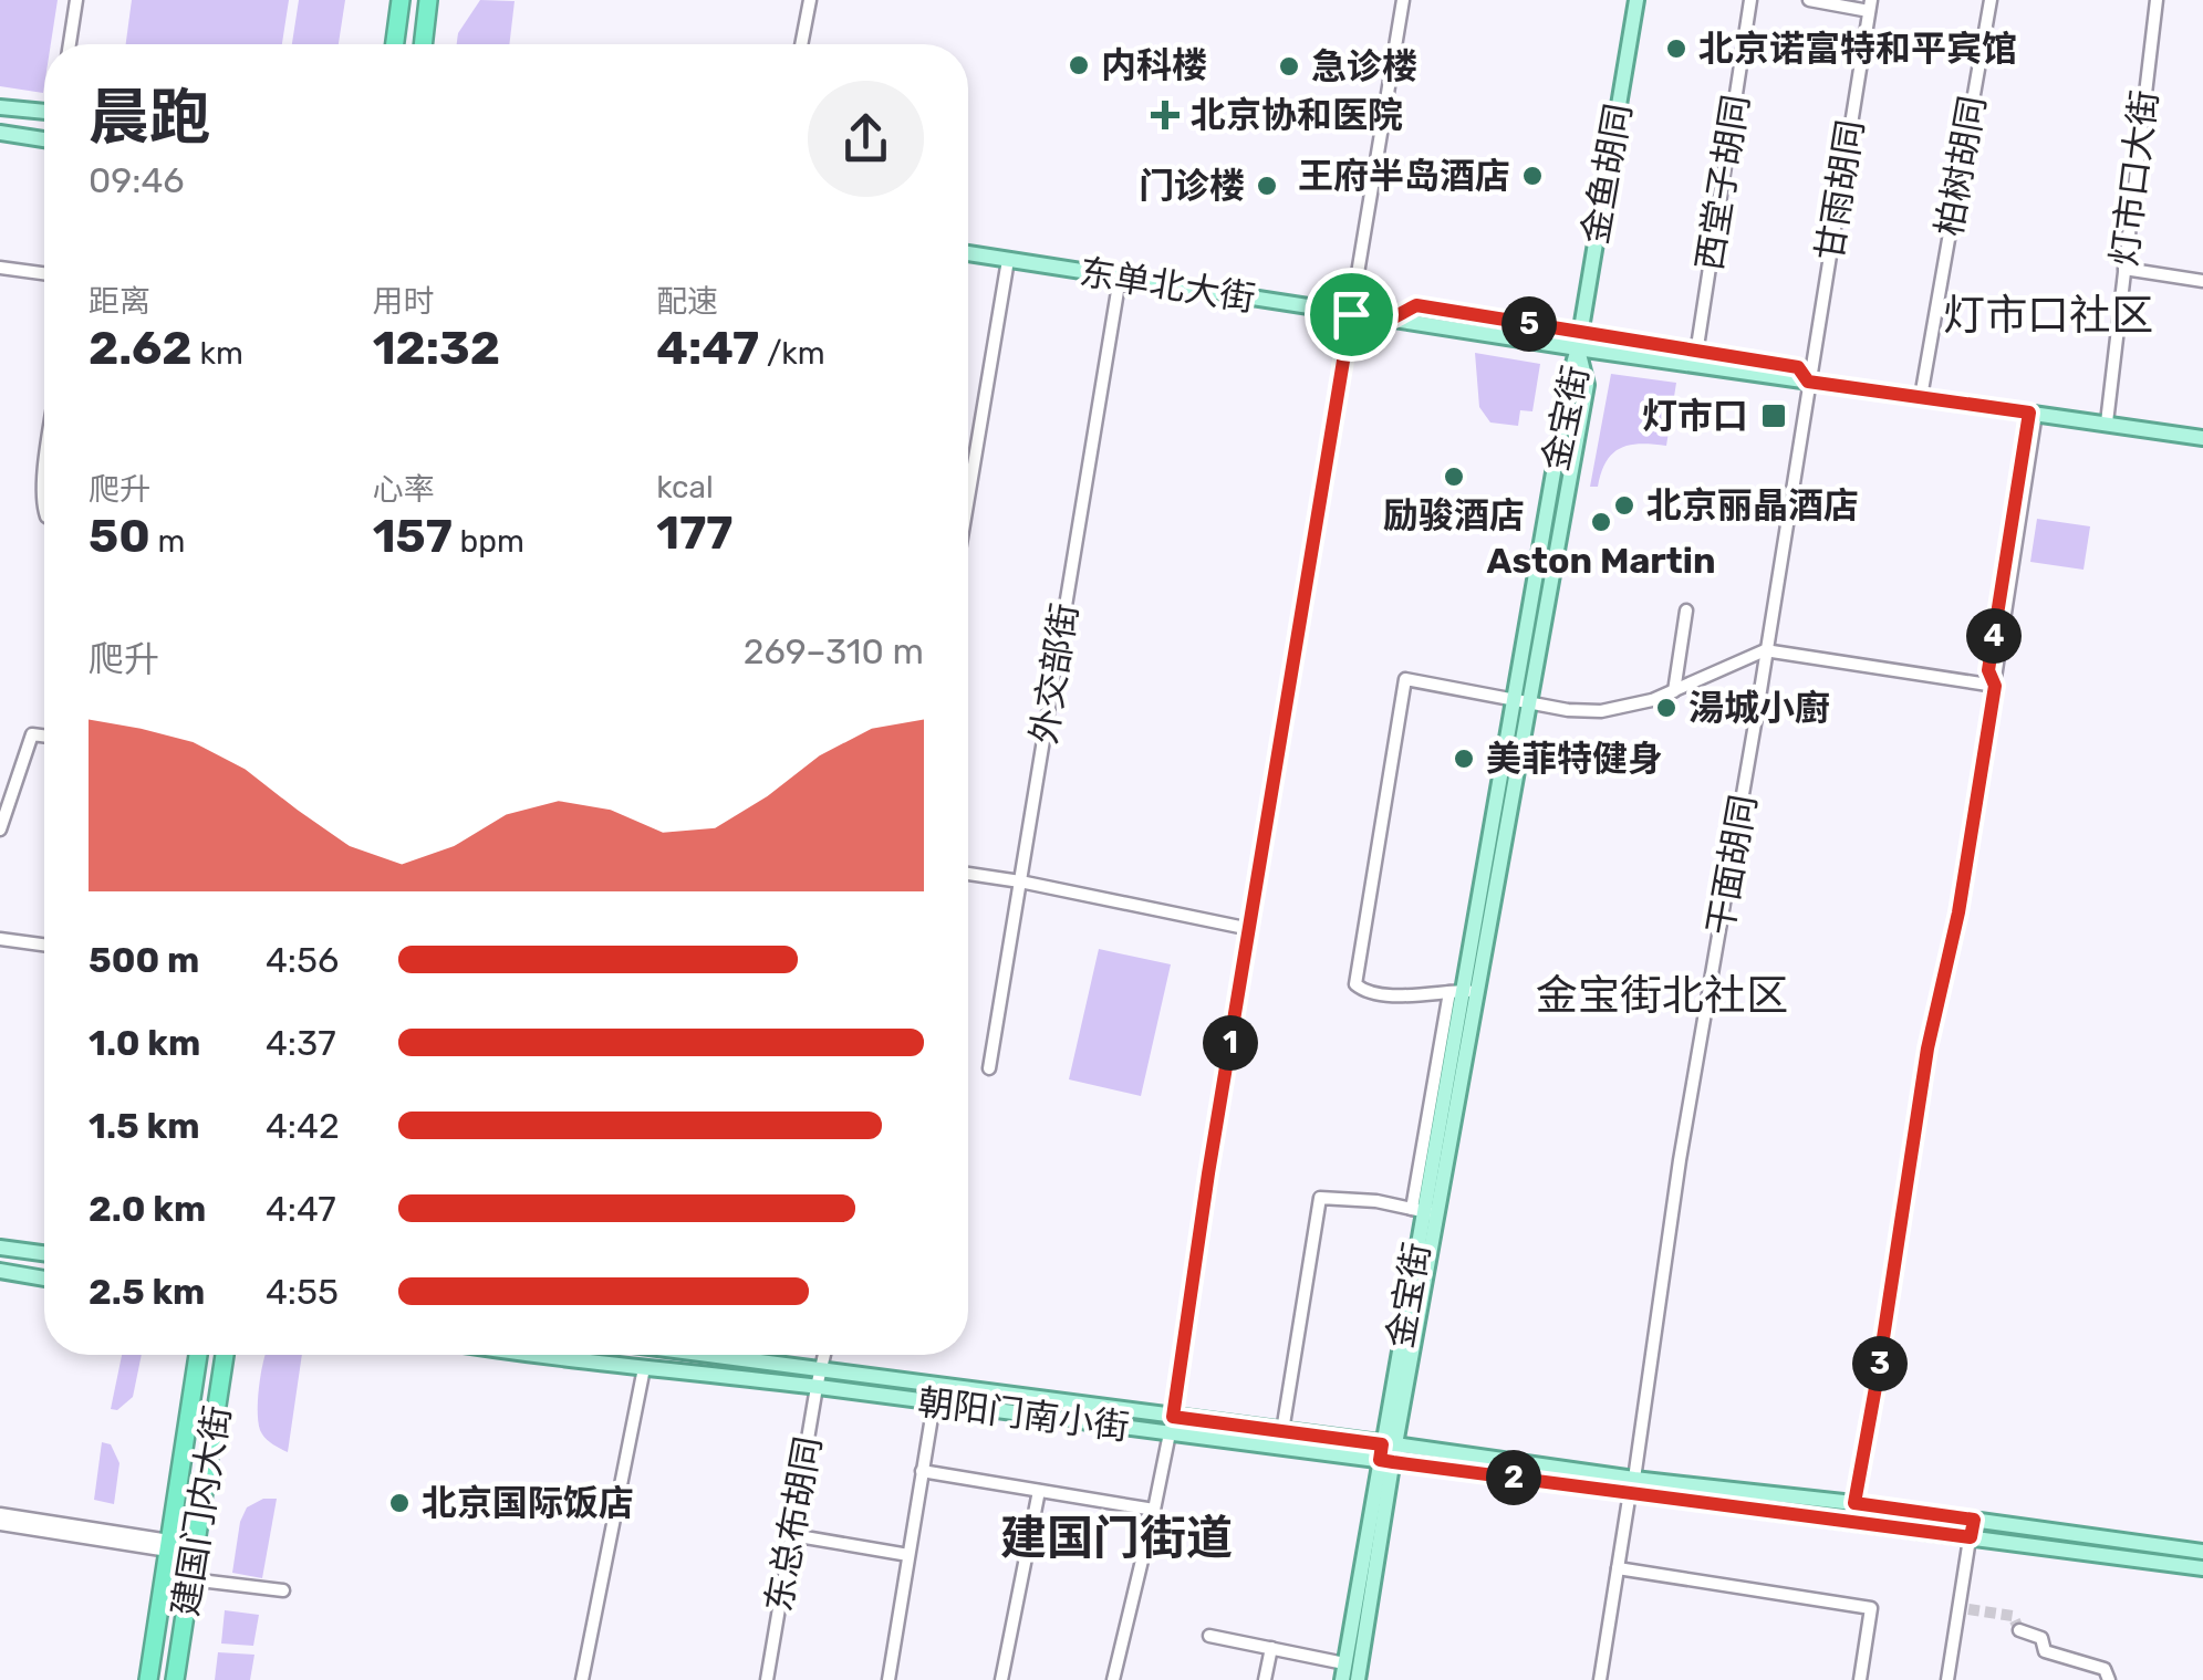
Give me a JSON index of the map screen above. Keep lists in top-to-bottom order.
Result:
{
  "streets": {
    "highway": ["建国门内大街"],
    "main road": [
      "金鱼胡同",
      "东单北大街",
      "金宝街",
      "朝阳门南小街"
    ],
    "street": [
      "柏树胡同",
      "灯市口大街",
      "西堂子胡同",
      "甘雨胡同",
      "外交部街",
      "干面胡同",
      "东总布胡同"
    ]
  },
  "crossings": [
    ["柏树胡同", "东单北大街"],
    ["金鱼胡同", "东单北大街"],
    ["金鱼胡同", "金宝街"],
    ["灯市口大街", "东单北大街"],
    ["西堂子胡同", "东单北大街"],
    ["甘雨胡同", "东单北大街"],
    ["甘雨胡同", "干面胡同"],
    ["东单北大街", "金宝街"],
    ["东单北大街", "外交部街"],
    ["东单北大街", "干面胡同"],
    ["金宝街", "朝阳门南小街"],
    ["干面胡同", "朝阳门南小街"],
    ["朝阳门南小街", "东总布胡同"]
  ],
  "districts": ["灯市口社区", "金宝街北社区", "建国门街道"],
  "places": {
    "other": [
      "北京诺富特和平宾馆",
      "内科楼",
      "急诊楼",
      "王府半岛酒店",
      "门诊楼",
      "励骏酒店",
      "北京丽晶酒店",
      "Aston Martin",
      "湯城小廚",
      "美菲特健身",
      "北京国际饭店"
    ],
    "health": ["北京协和医院"],
    "transit": ["灯市口"]
  },
  "page": {
    "heading": ["晨跑", "09:46"],
    "stats": [
      ["距离", "2.62 km"],
      ["用时", "12:32"],
      ["配速", "4:47 /km"],
      ["爬升", "50 m"],
      ["心率", "157 bpm"],
      ["kcal", "177"]
    ],
    "pins": [
      "5",
      "4",
      "1",
      "3",
      "2"
    ],
    "chart": ["爬升", "269–310 m"],
    "list": [
      {
        "name": "500 m",
        "note": "4:56"
      },
      {
        "name": "1.0 km",
        "note": "4:37"
      },
      {
        "name": "1.5 km",
        "note": "4:42"
      },
      {
        "name": "2.0 km",
        "note": "4:47"
      },
      {
        "name": "2.5 km",
        "note": "4:55"
      }
    ]
  }
}
